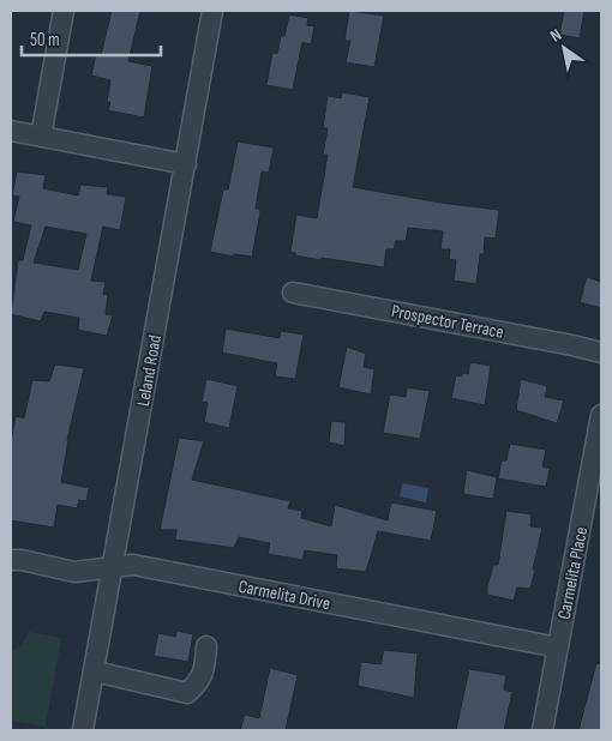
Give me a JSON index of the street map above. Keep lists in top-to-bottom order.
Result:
{
  "streets": {
    "street": [
      "Prospector Terrace",
      "Leland Road",
      "Carmelita Place",
      "Carmelita Drive"
    ]
  },
  "crossings": [
    ["Leland Road", "Carmelita Drive"],
    ["Carmelita Place", "Carmelita Drive"]
  ],
  "scale_bar": "50 m",
  "north": "top left"
}
